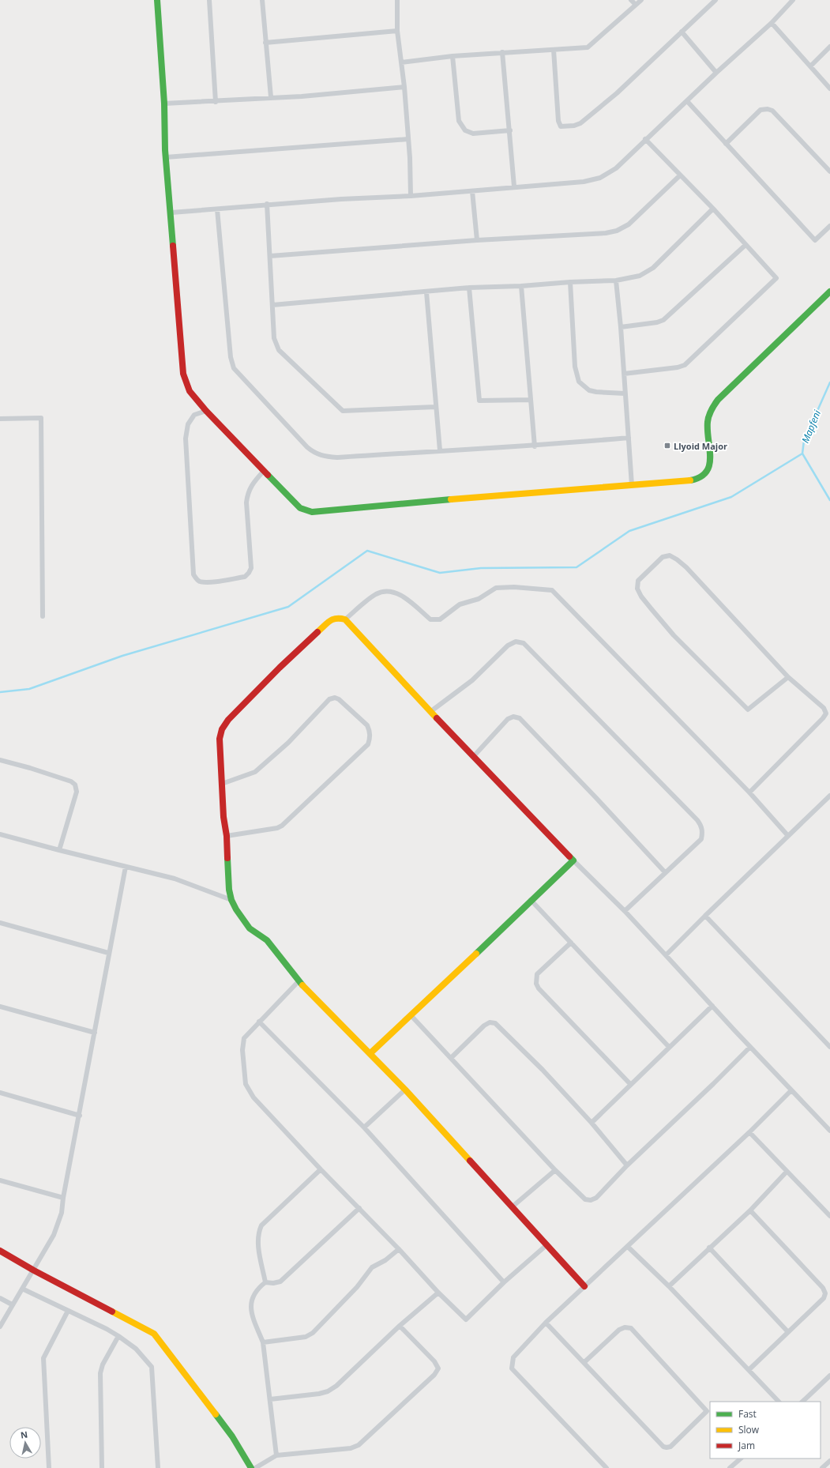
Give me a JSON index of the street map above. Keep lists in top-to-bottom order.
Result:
{
  "water": ["Mapfeni"],
  "places": {
    "transit": ["Llyoid Major"]
  },
  "legend": ["Fast", "Slow", "Jam"],
  "north": "top"
}
